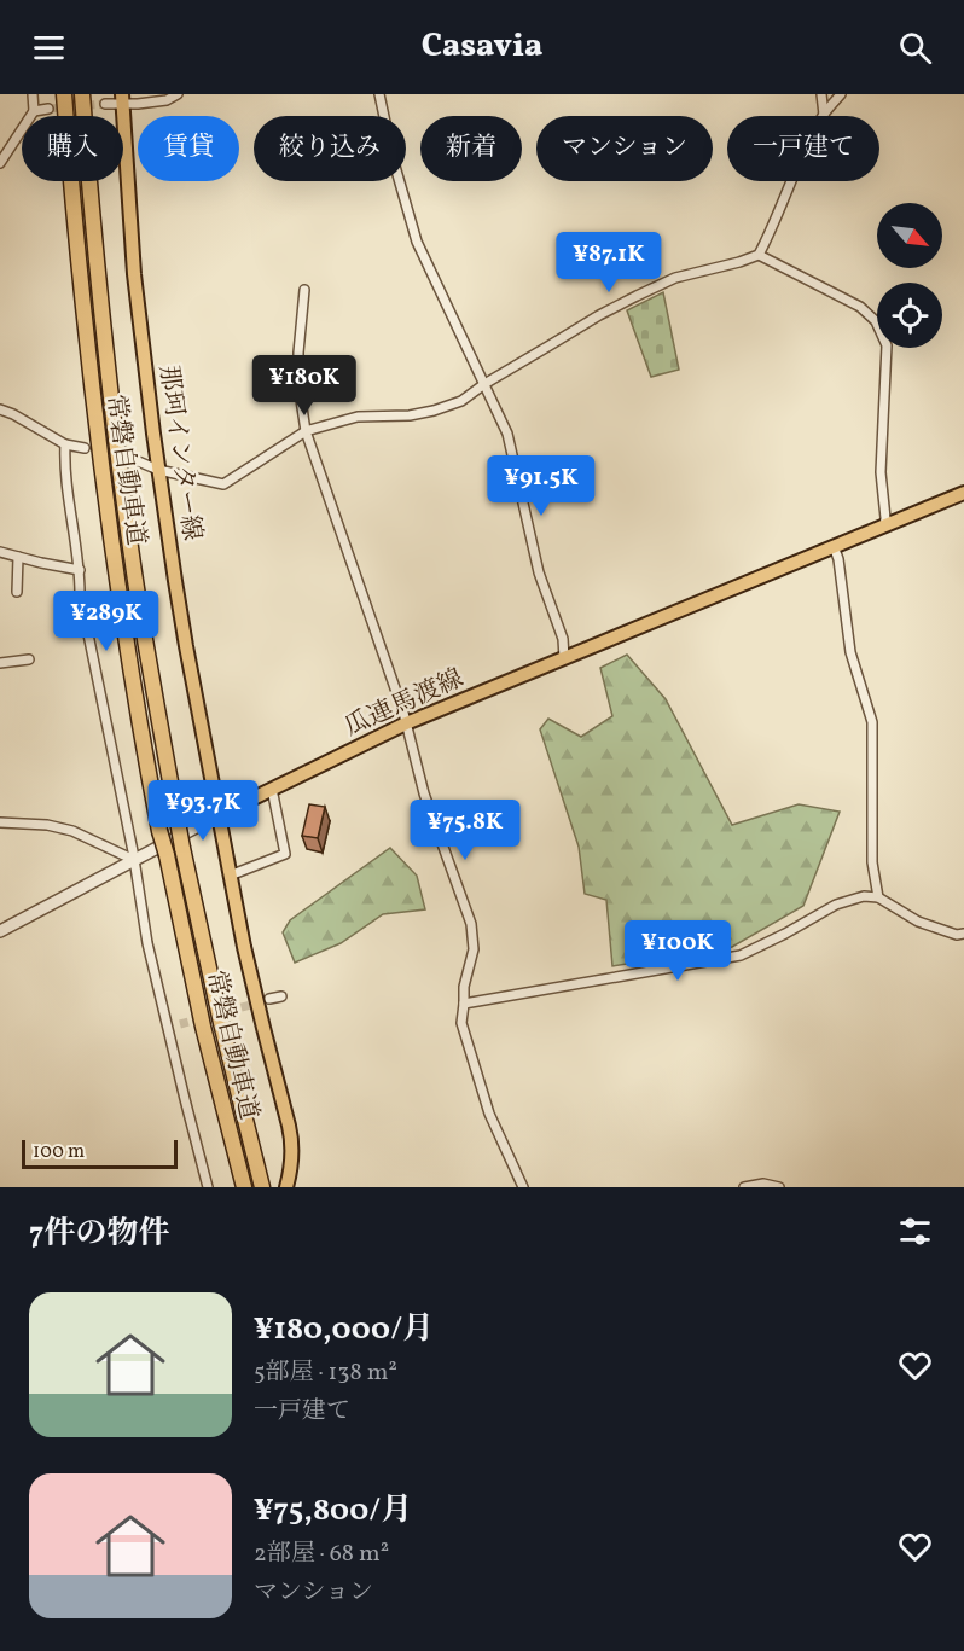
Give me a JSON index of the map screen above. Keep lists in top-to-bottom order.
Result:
{
  "streets": {
    "highway": ["常磐自動車道"],
    "main road": ["那珂インター線", "瓜連馬渡線"]
  },
  "crossings": [
    ["那珂インター線", "瓜連馬渡線"]
  ],
  "scale_bar": "100 m",
  "north": "bottom right",
  "page": {
    "header": "Casavia",
    "chip": [
      "購入",
      "賃貸",
      "絞り込み",
      "新着",
      "マンション",
      "一戸建て"
    ],
    "price": [
      "¥87.1K",
      "¥180K",
      "¥91.5K",
      "¥289K",
      "¥93.7K",
      "¥75.8K",
      "¥100K"
    ],
    "scale": "100 m",
    "heading": "7件の物件",
    "list": [
      {
        "name": "¥180,000/月",
        "note": "5部屋 · 138 m² · 一戸建て"
      },
      {
        "name": "¥75,800/月",
        "note": "2部屋 · 68 m² · マンション"
      }
    ]
  }
}
